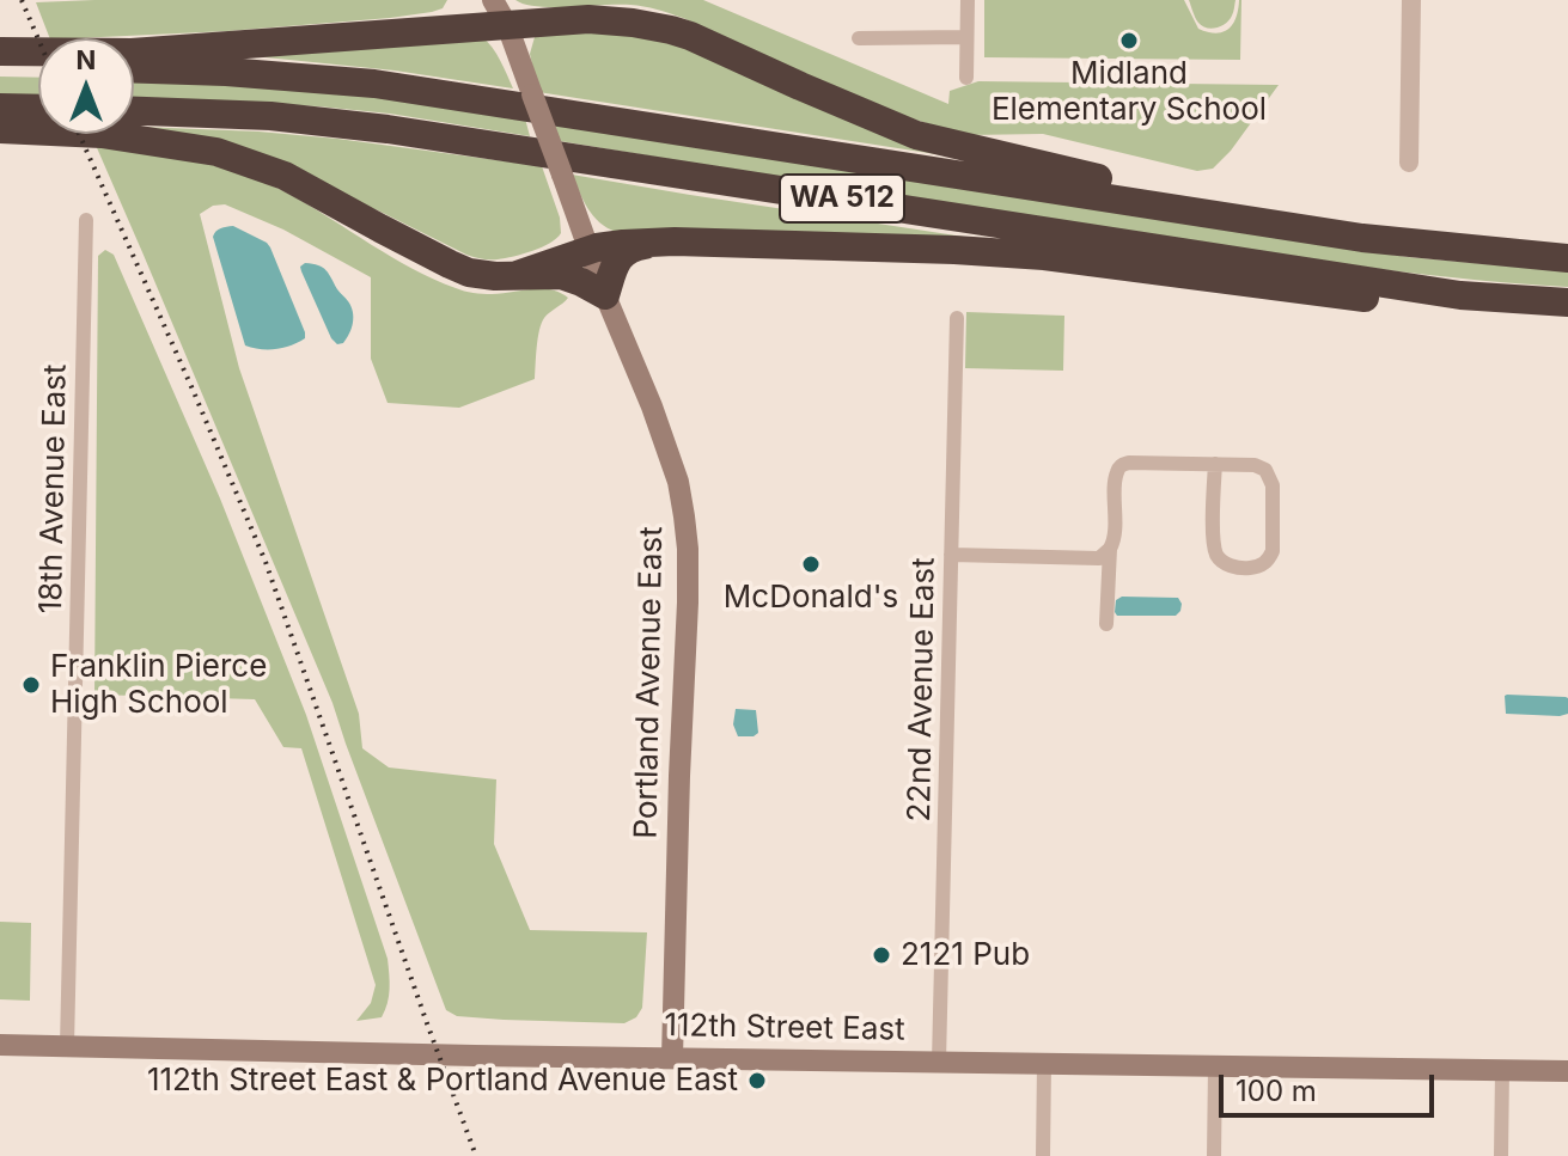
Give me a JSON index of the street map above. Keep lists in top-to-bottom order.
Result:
{
  "streets": {
    "highway": ["WA 512"],
    "main road": ["Portland Avenue East", "112th Street East"],
    "street": ["18th Avenue East", "22nd Avenue East"]
  },
  "crossings": [
    ["18th Avenue East", "112th Street East"],
    ["Portland Avenue East", "112th Street East"],
    ["22nd Avenue East", "112th Street East"]
  ],
  "places": [
    "Midland Elementary School",
    "McDonald's",
    "Franklin Pierce High School",
    "2121 Pub",
    "112th Street East & Portland Avenue East"
  ],
  "scale_bar": "100 m",
  "north": "top"
}
